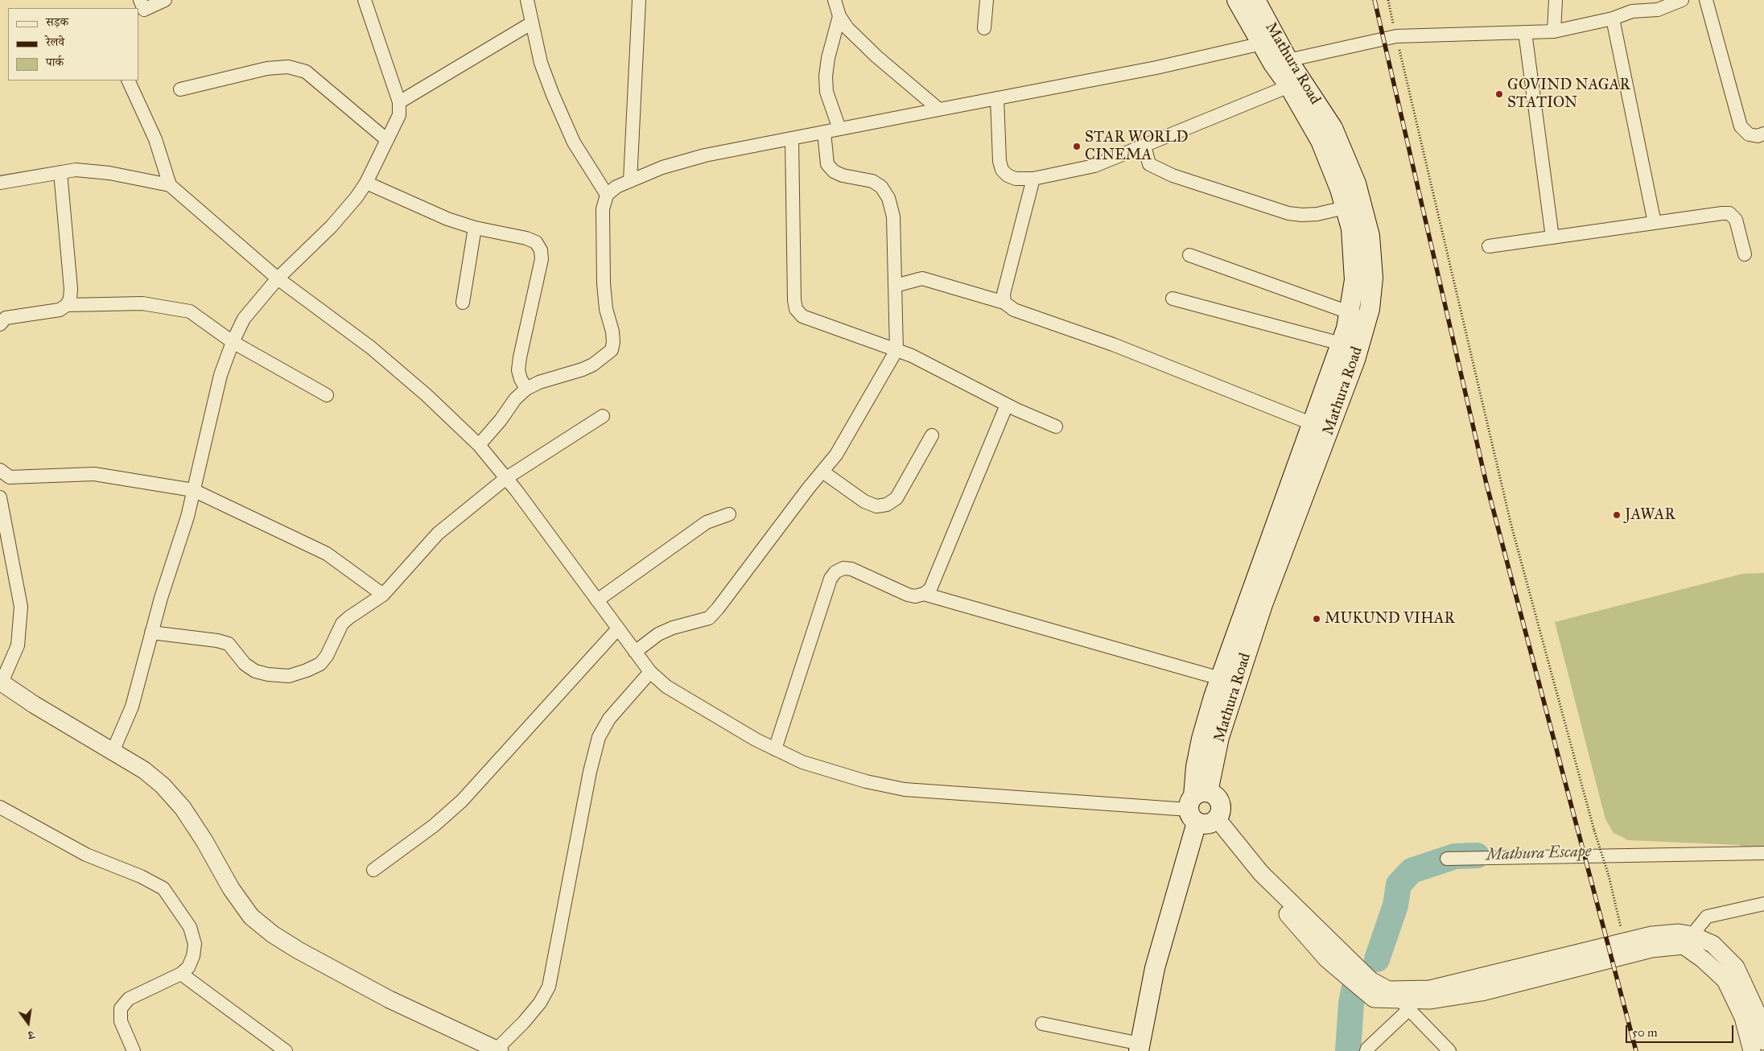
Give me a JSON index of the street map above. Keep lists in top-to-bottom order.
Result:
{
  "streets": {
    "main road": ["Mathura Road"]
  },
  "water": ["Mathura Escape"],
  "places": [
    "GOVIND NAGAR STATION",
    "STAR WORLD CINEMA",
    "JAWAR",
    "MUKUND VIHAR"
  ],
  "legend": ["सड़क", "रेलवे", "पार्क"],
  "scale_bar": "50 m",
  "north": "bottom"
}
